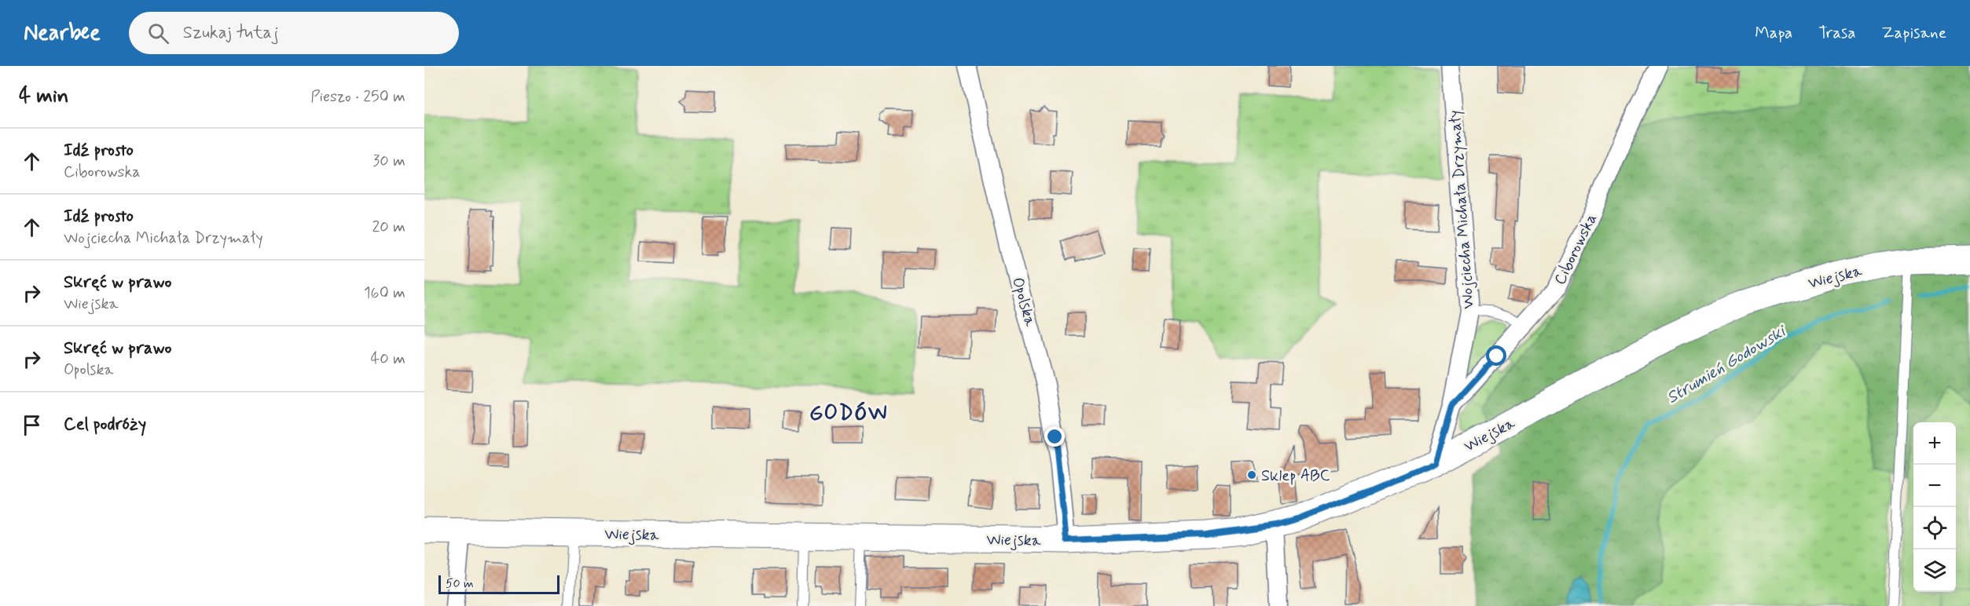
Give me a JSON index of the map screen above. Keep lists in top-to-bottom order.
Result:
{
  "streets": {
    "street": [
      "Wojciecha Michała Drzymały",
      "Ciborowska",
      "Wiejska",
      "Opolska"
    ]
  },
  "crossings": [
    ["Wojciecha Michała Drzymały", "Ciborowska"],
    ["Wojciecha Michała Drzymały", "Wiejska"],
    ["Wiejska", "Opolska"]
  ],
  "districts": ["GODÓW"],
  "water": ["Strumień Godowski"],
  "places": ["Sklep ABC"],
  "scale_bar": "50 m",
  "page": {
    "header": "Nearbee",
    "search": "Szukaj tutaj",
    "nav": ["Mapa", "Trasa", "Zapisane"],
    "heading": ["4 min", "Pieszo · 250 m"],
    "list": [
      ["Idź prosto", "Ciborowska", "30 m"],
      ["Idź prosto", "Wojciecha Michała Drzymały", "20 m"],
      ["Skręć w prawo", "Wiejska", "160 m"],
      ["Skręć w prawo", "Opolska", "40 m"],
      "Cel podróży"
    ],
    "map_buttons": ["+", "−"],
    "scale": "50 m"
  }
}
